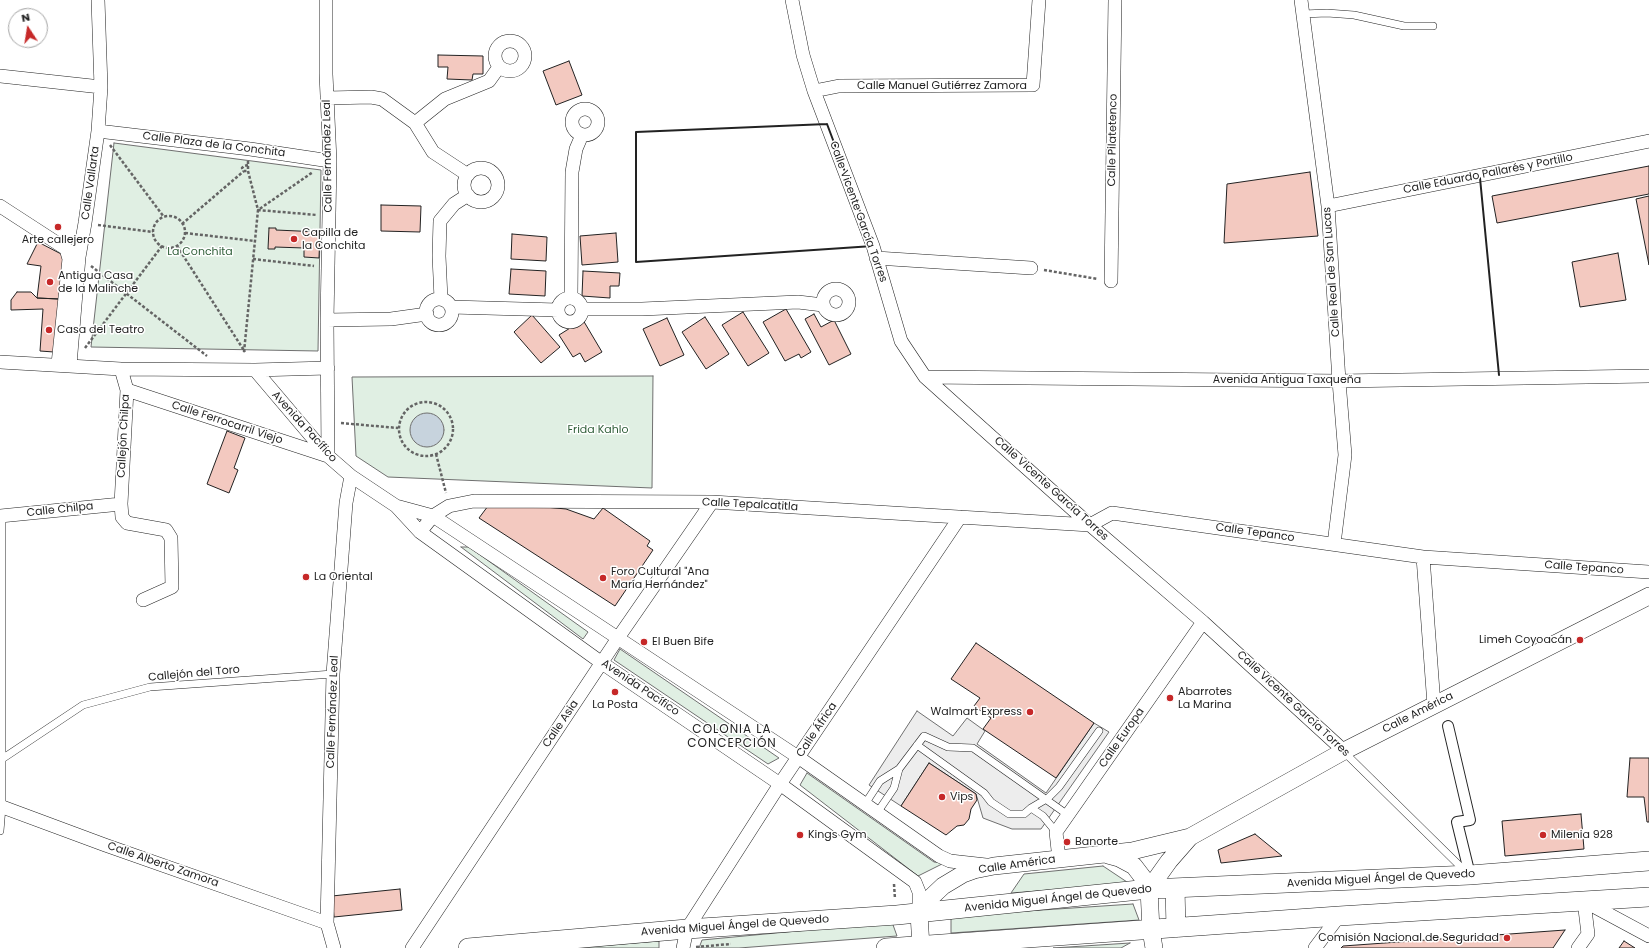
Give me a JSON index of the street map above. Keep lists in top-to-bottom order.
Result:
{
  "streets": {
    "main road": ["Avenida Miguel Ángel de Quevedo"],
    "street": [
      "Calle Manuel Gutiérrez Zamora",
      "Calle Pilatetenco",
      "Calle Plaza de la Conchita",
      "Calle Fernández Leal",
      "Calle Eduardo Pallarés y Portillo",
      "Calle Vallarta",
      "Calle Vicente García Torres",
      "Calle Real de San Lucas",
      "Avenida Antigua Taxqueña",
      "Calle Ferrocarril Viejo",
      "Avenida Pacífico",
      "Callejón Chilpa",
      "Calle Tepalcatitla",
      "Calle Chilpa",
      "Calle Tepanco",
      "Calle América",
      "Calle Asia",
      "Calle África",
      "Calle Europa",
      "Calle Alberto Zamora"
    ],
    "lane": ["Callejón del Toro"]
  },
  "crossings": [
    ["Calle Manuel Gutiérrez Zamora", "Calle Vicente García Torres"],
    ["Calle Plaza de la Conchita", "Calle Fernández Leal"],
    ["Calle Plaza de la Conchita", "Calle Vallarta"],
    ["Calle Fernández Leal", "Calle Ferrocarril Viejo"],
    ["Calle Fernández Leal", "Avenida Pacífico"],
    ["Calle Fernández Leal", "Callejón del Toro"],
    ["Calle Fernández Leal", "Calle Alberto Zamora"],
    ["Calle Eduardo Pallarés y Portillo", "Calle Real de San Lucas"],
    ["Calle Vicente García Torres", "Avenida Antigua Taxqueña"],
    ["Calle Vicente García Torres", "Calle Tepalcatitla"],
    ["Calle Vicente García Torres", "Calle Tepanco"],
    ["Calle Vicente García Torres", "Calle América"],
    ["Calle Vicente García Torres", "Calle Europa"],
    ["Calle Vicente García Torres", "Avenida Miguel Ángel de Quevedo"],
    ["Calle Real de San Lucas", "Avenida Antigua Taxqueña"],
    ["Calle Real de San Lucas", "Calle Tepanco"],
    ["Calle Ferrocarril Viejo", "Avenida Pacífico"],
    ["Calle Ferrocarril Viejo", "Callejón Chilpa"],
    ["Avenida Pacífico", "Calle Tepalcatitla"],
    ["Avenida Pacífico", "Calle América"],
    ["Avenida Pacífico", "Calle Asia"],
    ["Avenida Pacífico", "Calle África"],
    ["Avenida Pacífico", "Avenida Miguel Ángel de Quevedo"],
    ["Callejón Chilpa", "Calle Chilpa"],
    ["Calle Tepalcatitla", "Calle Tepanco"],
    ["Calle Tepalcatitla", "Calle Asia"],
    ["Calle Tepalcatitla", "Calle África"],
    ["Calle América", "Avenida Miguel Ángel de Quevedo"],
    ["Calle África", "Avenida Miguel Ángel de Quevedo"]
  ],
  "districts": ["COLONIA LA CONCEPCIÓN"],
  "parks": ["La Conchita", "Frida Kahlo"],
  "places": [
    "Arte callejero",
    "Capilla de la Conchita",
    "Antigua Casa de la Malinche",
    "Casa del Teatro",
    "La Oriental",
    "Foro Cultural \"Ana María Hernández\"",
    "Limeh Coyoacán",
    "El Buen Bife",
    "La Posta",
    "Abarrotes La Marina",
    "Walmart Express",
    "Vips",
    "Kings Gym",
    "Milenia 928",
    "Banorte",
    "Comisión Nacional de Seguridad"
  ],
  "north": "top"
}
